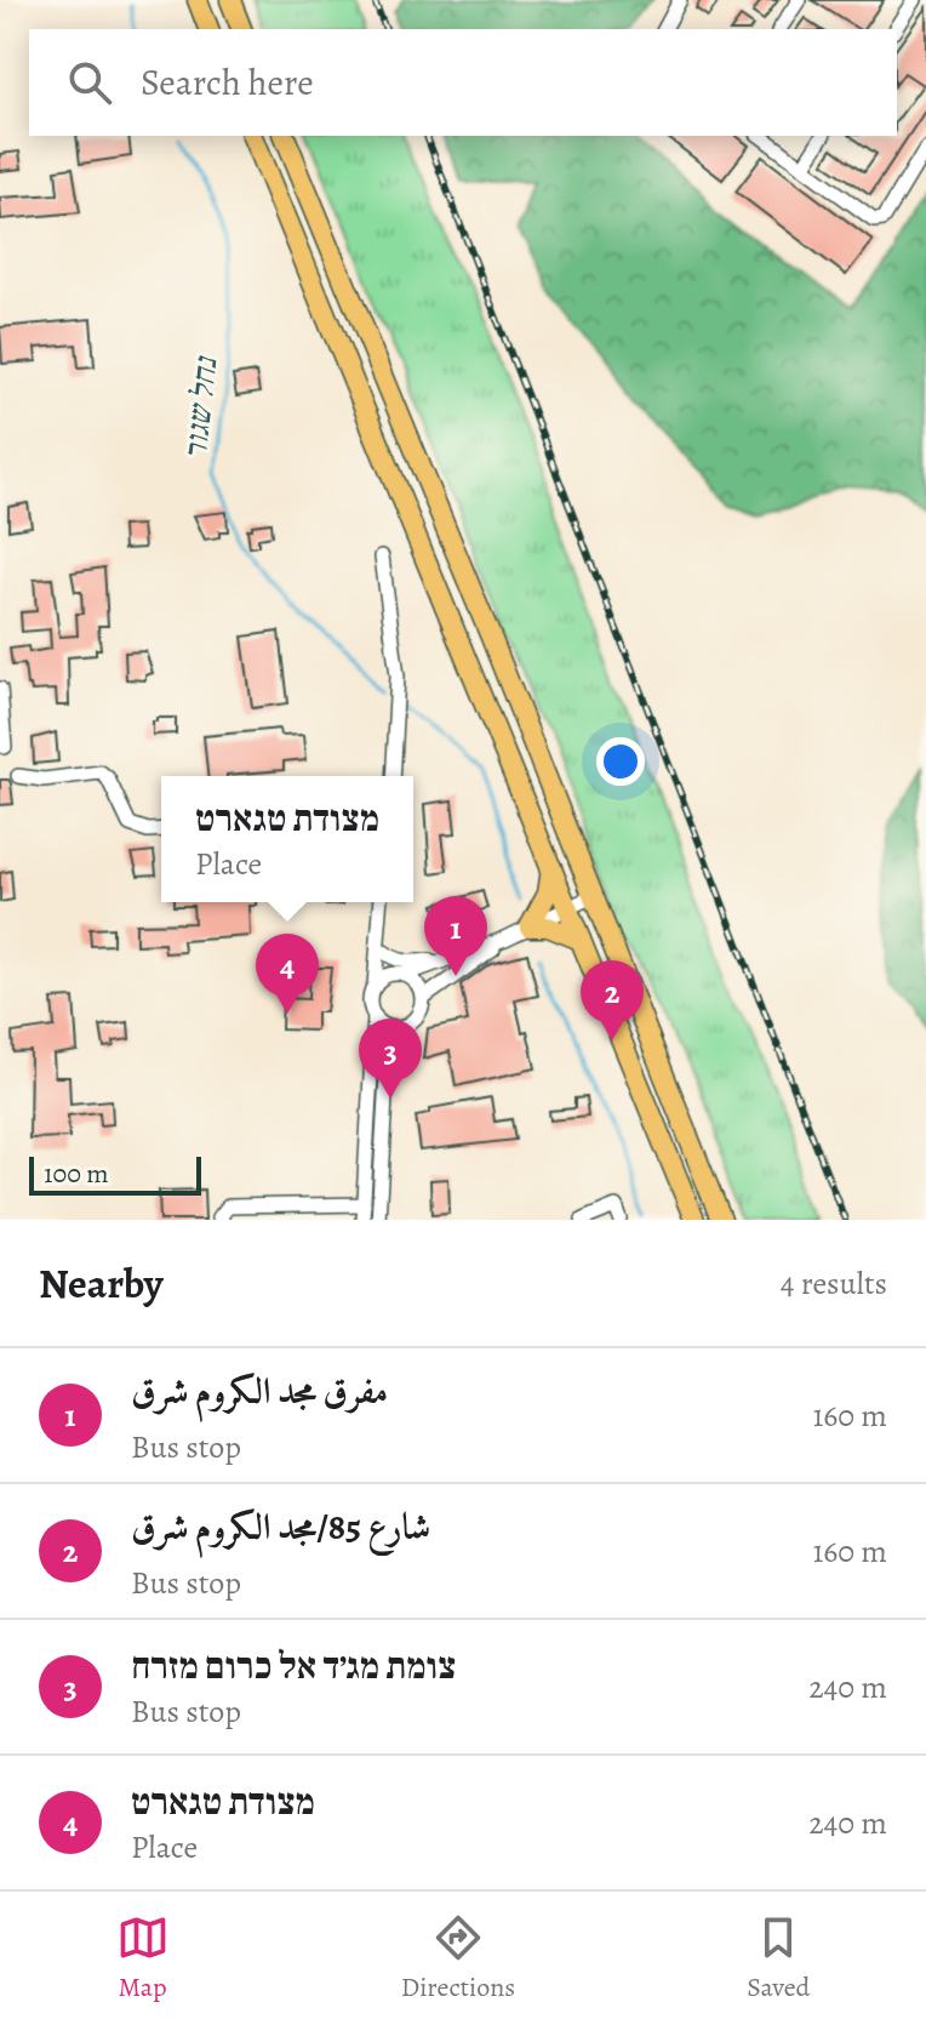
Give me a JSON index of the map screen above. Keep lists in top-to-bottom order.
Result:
{
  "water": ["נחל שגור"],
  "scale_bar": "100 m",
  "page": {
    "search": "Search here",
    "popup": ["מצודת טגארט", "Place"],
    "pins": [
      "1",
      "4",
      "2",
      "3"
    ],
    "scale": "100 m",
    "heading": ["Nearby", "4 results"],
    "list": [
      {
        "mark": "1",
        "name": "مفرق مجد الكروم شرق",
        "note": "Bus stop",
        "value": "160 m"
      },
      {
        "mark": "2",
        "name": "شارع 85/مجد الكروم شرق",
        "note": "Bus stop",
        "value": "160 m"
      },
      {
        "mark": "3",
        "name": "צומת מג׳ד אל כרום מזרח",
        "note": "Bus stop",
        "value": "240 m"
      },
      {
        "mark": "4",
        "name": "מצודת טגארט",
        "note": "Place",
        "value": "240 m"
      }
    ],
    "nav": ["Map", "Directions", "Saved"]
  }
}
